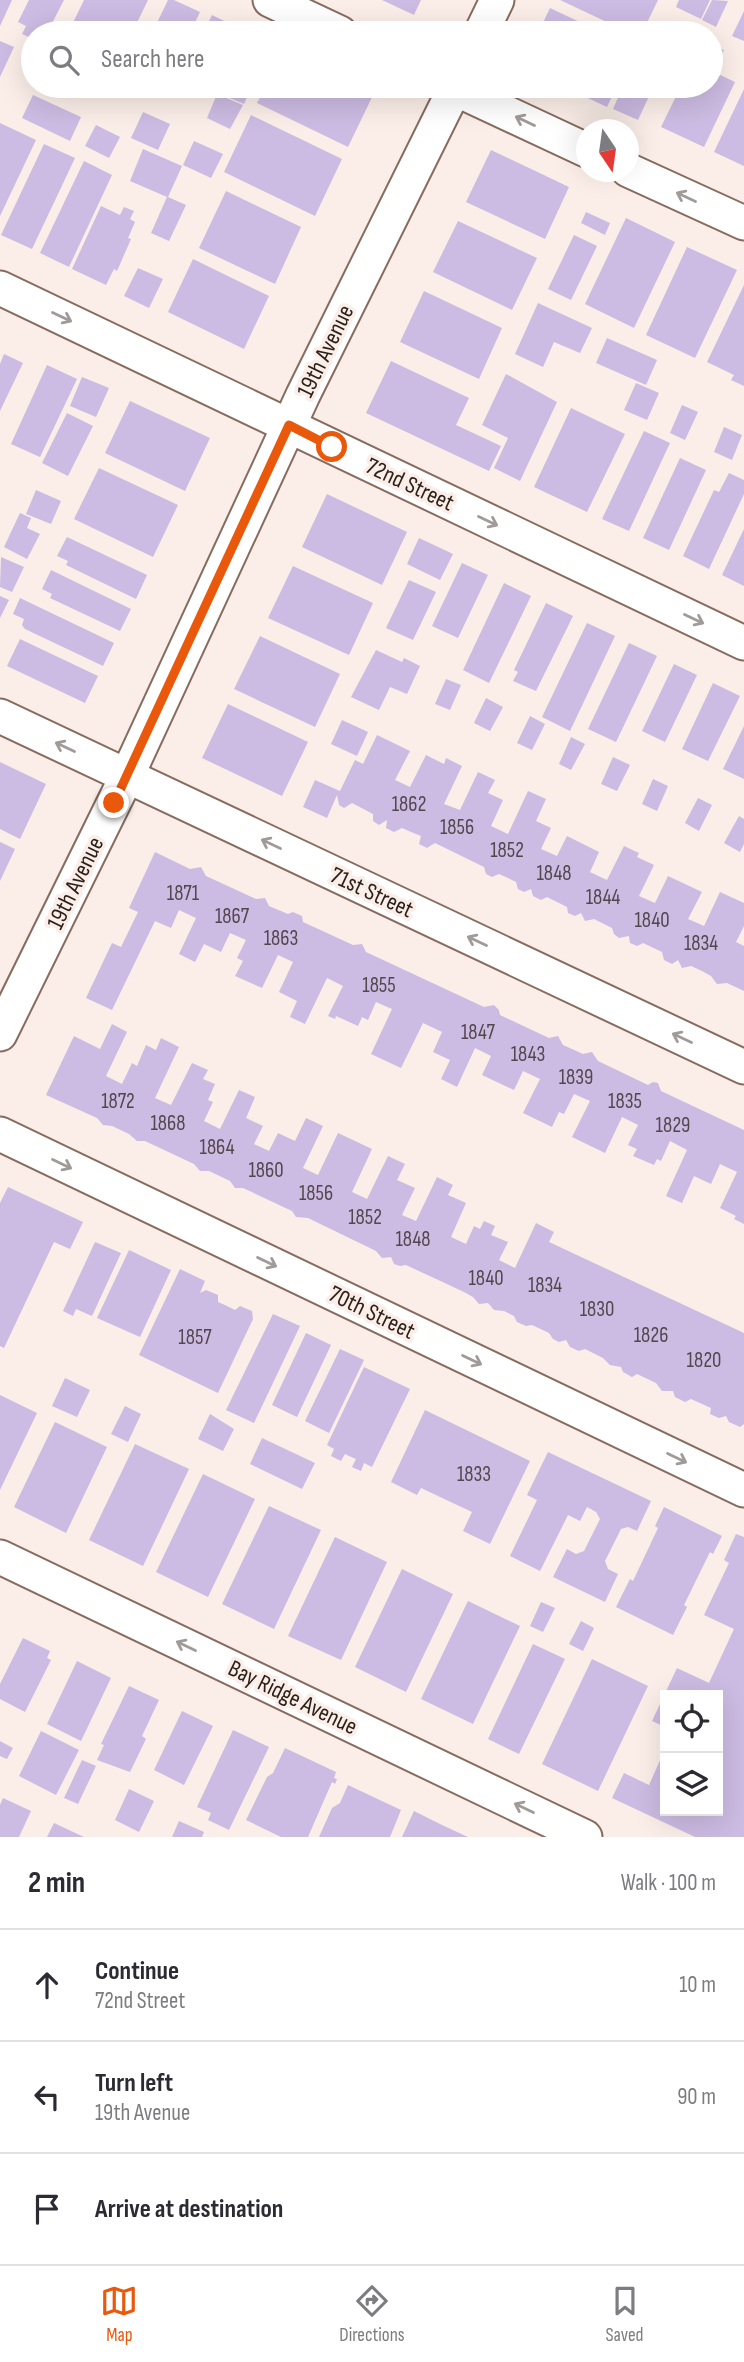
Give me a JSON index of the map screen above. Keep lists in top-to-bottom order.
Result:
{
  "streets": {
    "street": [
      "19th Avenue",
      "72nd Street",
      "71st Street",
      "70th Street",
      "Bay Ridge Avenue"
    ]
  },
  "crossings": [
    ["19th Avenue", "72nd Street"],
    ["19th Avenue", "71st Street"]
  ],
  "one_way": [
    "72nd Street",
    "71st Street",
    "70th Street",
    "Bay Ridge Avenue"
  ],
  "house_numbers": [
    "1862",
    "1856",
    "1852",
    "1848",
    "1871",
    "1844",
    "1867",
    "1840",
    "1863",
    "1834",
    "1855",
    "1847",
    "1843",
    "1839",
    "1872",
    "1835",
    "1868",
    "1829",
    "1864",
    "1860",
    "1856",
    "1852",
    "1848",
    "1840",
    "1834",
    "1830",
    "1826",
    "1857",
    "1820",
    "1833"
  ],
  "north": "bottom",
  "page": {
    "search": "Search here",
    "heading": ["2 min", "Walk · 100 m"],
    "list": [
      ["Continue", "72nd Street", "10 m"],
      ["Turn left", "19th Avenue", "90 m"],
      "Arrive at destination"
    ],
    "nav": ["Map", "Directions", "Saved"]
  }
}
